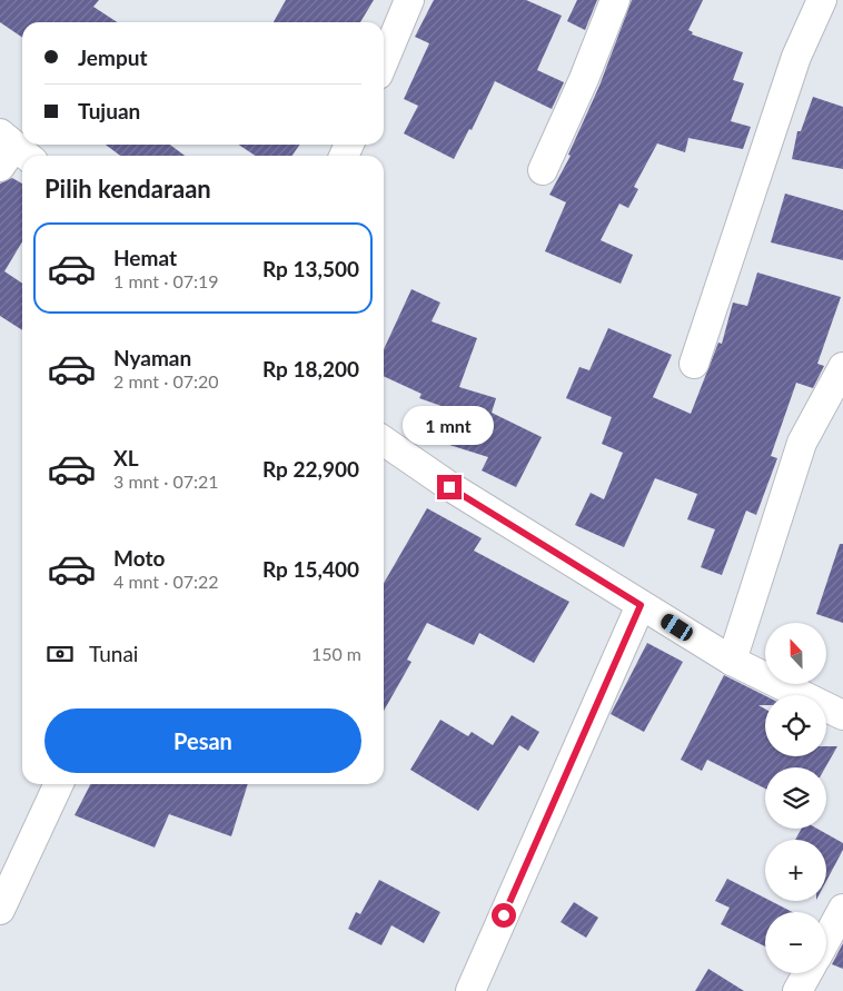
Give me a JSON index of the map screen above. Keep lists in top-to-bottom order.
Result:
{
  "north": "top",
  "page": {
    "banner": ["Jemput", "Tujuan"],
    "heading": "Pilih kendaraan",
    "list": [
      {
        "name": "Hemat",
        "note": "1 mnt · 07:19",
        "value": "Rp 13,500"
      },
      {
        "name": "Nyaman",
        "note": "2 mnt · 07:20",
        "value": "Rp 18,200"
      },
      {
        "name": "XL",
        "note": "3 mnt · 07:21",
        "value": "Rp 22,900"
      },
      {
        "name": "Moto",
        "note": "4 mnt · 07:22",
        "value": "Rp 15,400"
      }
    ],
    "bubble": "1 mnt",
    "map_buttons": ["+", "−"],
    "pay": ["Tunai", "150 m"],
    "buttons": "Pesan"
  }
}
